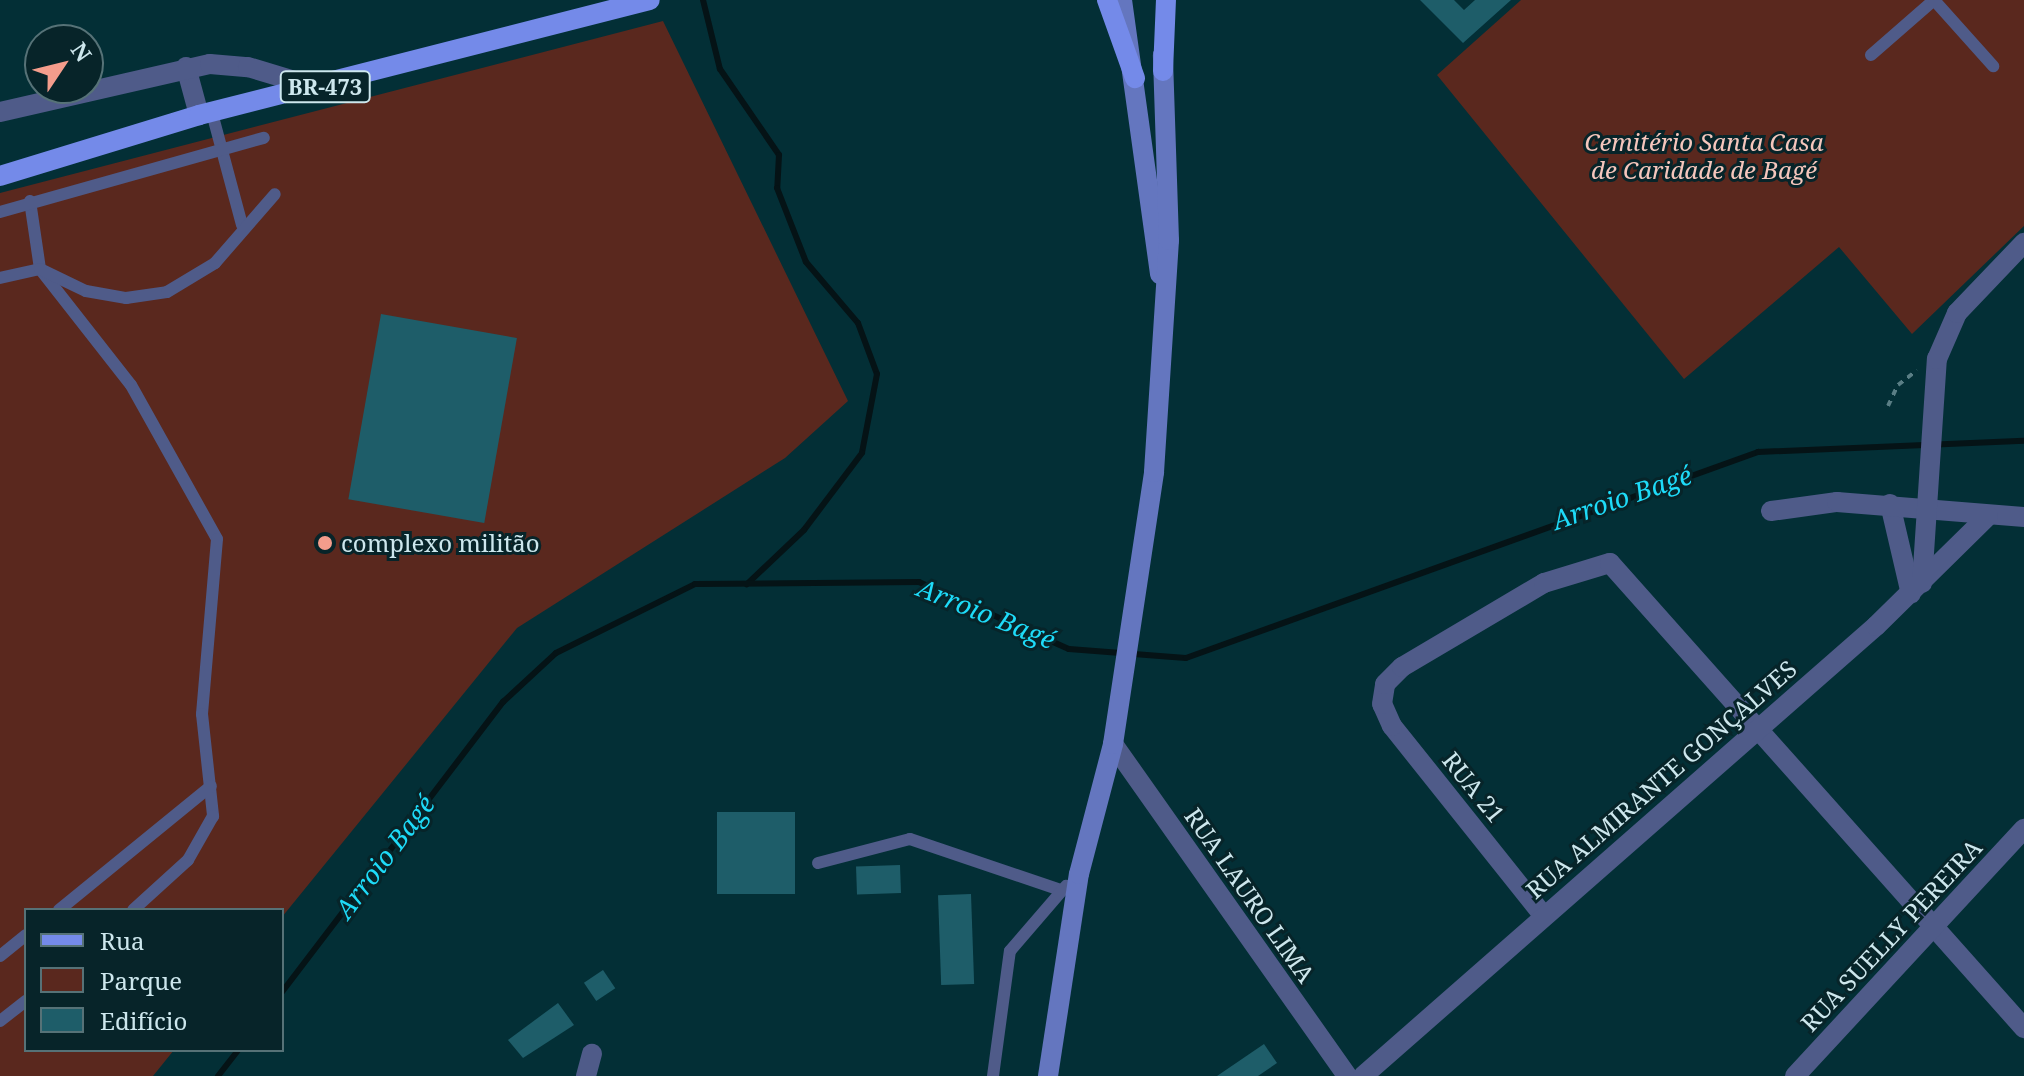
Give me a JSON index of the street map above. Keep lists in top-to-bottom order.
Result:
{
  "streets": {
    "main road": ["BR-473"],
    "street": [
      "RUA ALMIRANTE GONÇALVES",
      "RUA 21",
      "RUA LAURO LIMA",
      "RUA SUELLY PEREIRA"
    ]
  },
  "crossings": [
    ["RUA ALMIRANTE GONÇALVES", "RUA 21"]
  ],
  "water": ["Arroio Bagé"],
  "parks": ["Cemitério Santa Casa de Caridade de Bagé"],
  "places": ["complexo militão"],
  "legend": ["Rua", "Parque", "Edifício"],
  "north": "top right"
}
